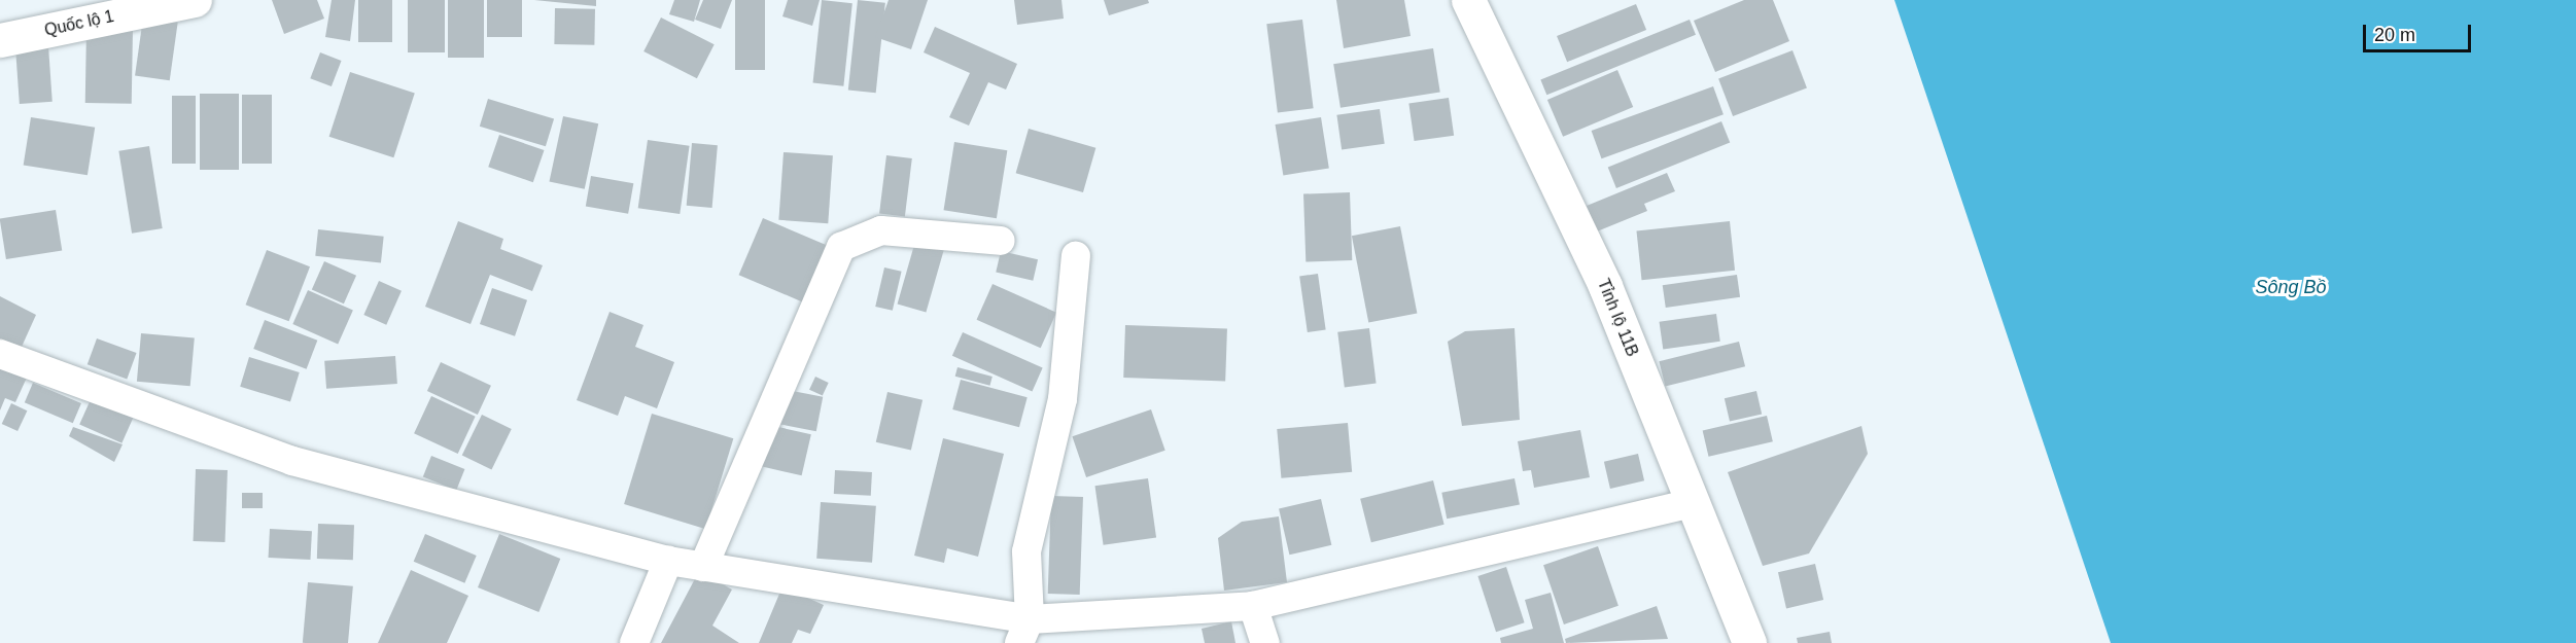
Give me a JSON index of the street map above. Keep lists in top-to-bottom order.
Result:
{
  "streets": {
    "main road": ["Quốc lộ 1", "Tỉnh lộ 11B"]
  },
  "water": ["Sông Bồ"],
  "scale_bar": "20 m"
}
